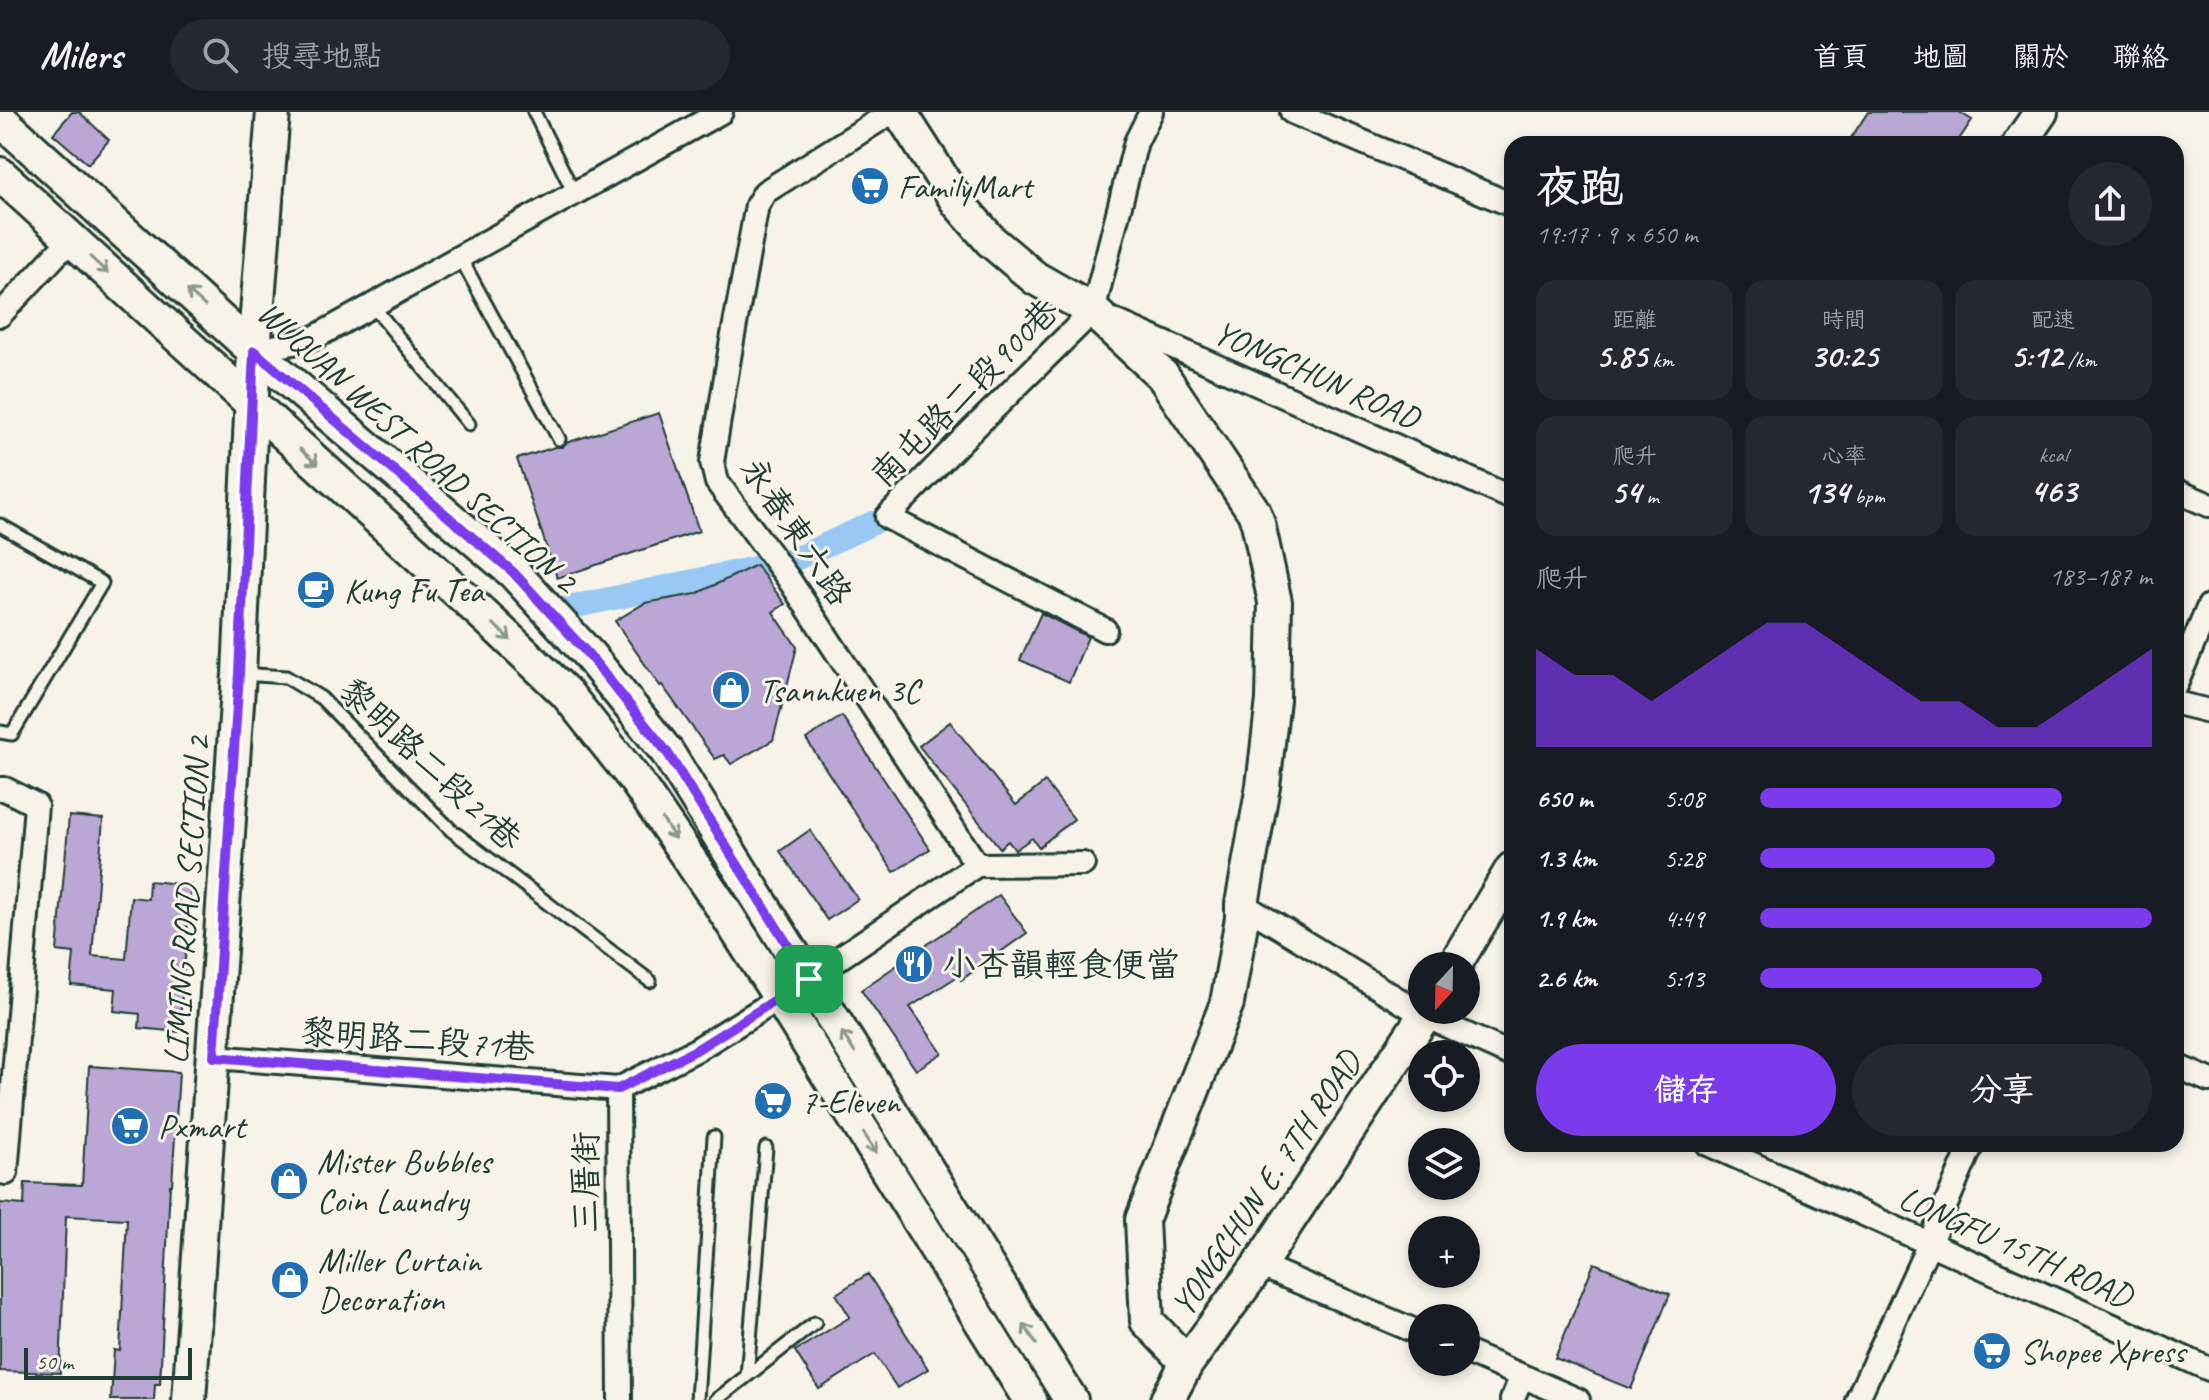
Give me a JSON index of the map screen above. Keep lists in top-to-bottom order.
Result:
{
  "streets": {
    "main road": ["WUQUAN WEST ROAD SECTION 2", "LIMING ROAD SECTION 2", "YONGCHUN E. 7TH ROAD"],
    "street": [
      "YONGCHUN ROAD",
      "南屯路二段900巷",
      "永春東六路",
      "黎明路二段71巷",
      "三厝街",
      "LONGFU 15TH ROAD"
    ],
    "lane": ["黎明路二段21巷"]
  },
  "crossings": [
    ["YONGCHUN ROAD", "南屯路二段900巷"],
    ["WUQUAN WEST ROAD SECTION 2", "LIMING ROAD SECTION 2"],
    ["WUQUAN WEST ROAD SECTION 2", "三厝街"],
    ["永春東六路", "三厝街"],
    ["黎明路二段21巷", "LIMING ROAD SECTION 2"],
    ["LIMING ROAD SECTION 2", "黎明路二段71巷"],
    ["黎明路二段71巷", "三厝街"]
  ],
  "places": {
    "supermarket": [
      "FamilyMart",
      "7-Eleven",
      "Pxmart",
      "Shopee Xpress"
    ],
    "cafe": ["Kung Fu Tea"],
    "shop": ["Tsannkuen 3C", "Mister Bubbles Coin Laundry", "Miller Curtain Decoration"],
    "restaurant": ["小杏韻輕食便當"]
  },
  "scale_bar": "50 m",
  "north": "bottom",
  "page": {
    "header": "Milers",
    "search": "搜尋地點",
    "nav": [
      "首頁",
      "地圖",
      "關於",
      "聯絡"
    ],
    "heading": ["夜跑", "19:17 · 9 × 650 m"],
    "stats": [
      ["距離", "5.85 km"],
      ["時間", "30:25"],
      ["配速", "5:12 /km"],
      ["爬升", "54 m"],
      ["心率", "134 bpm"],
      ["kcal", "463"]
    ],
    "chart": ["爬升", "183–187 m"],
    "list": [
      {
        "name": "650 m",
        "note": "5:08"
      },
      {
        "name": "1.3 km",
        "note": "5:28"
      },
      {
        "name": "1.9 km",
        "note": "4:49"
      },
      {
        "name": "2.6 km",
        "note": "5:13"
      }
    ],
    "map_buttons": ["+", "−"],
    "buttons": ["儲存", "分享"],
    "scale": "50 m"
  }
}
